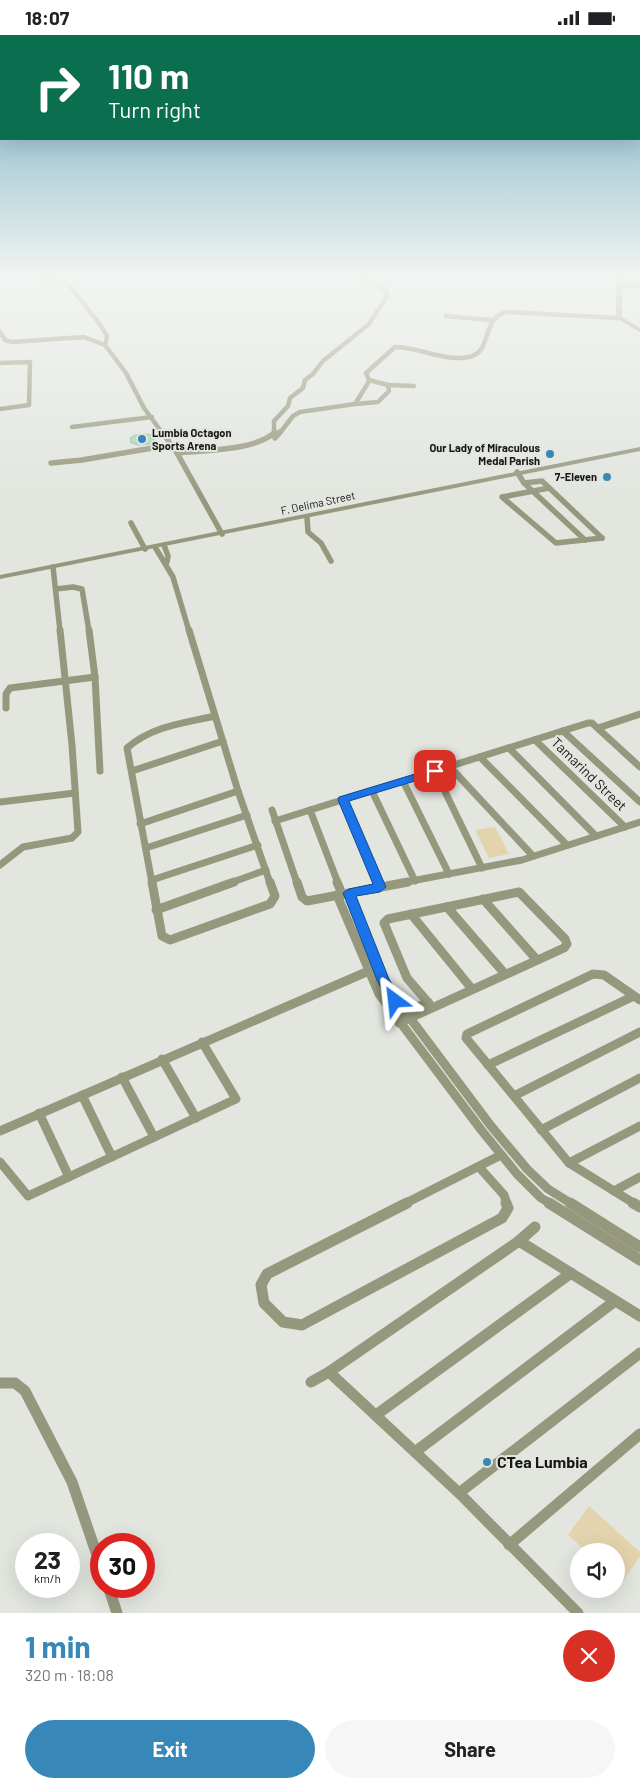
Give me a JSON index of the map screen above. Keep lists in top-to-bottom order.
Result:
{
  "streets": {
    "street": ["F. Delima Street", "Tamarind Street"]
  },
  "places": [
    "Lumbia Octagon Sports Arena",
    "Our Lady of Miraculous Medal Parish",
    "7-Eleven",
    "CTea Lumbia"
  ],
  "page": {
    "status": "18:07",
    "turn": ["110 m", "Turn right"],
    "speed": "23 km/h",
    "limit": "30",
    "heading": ["1 min", "320 m · 18:08"],
    "buttons": ["Exit", "Share"]
  }
}
